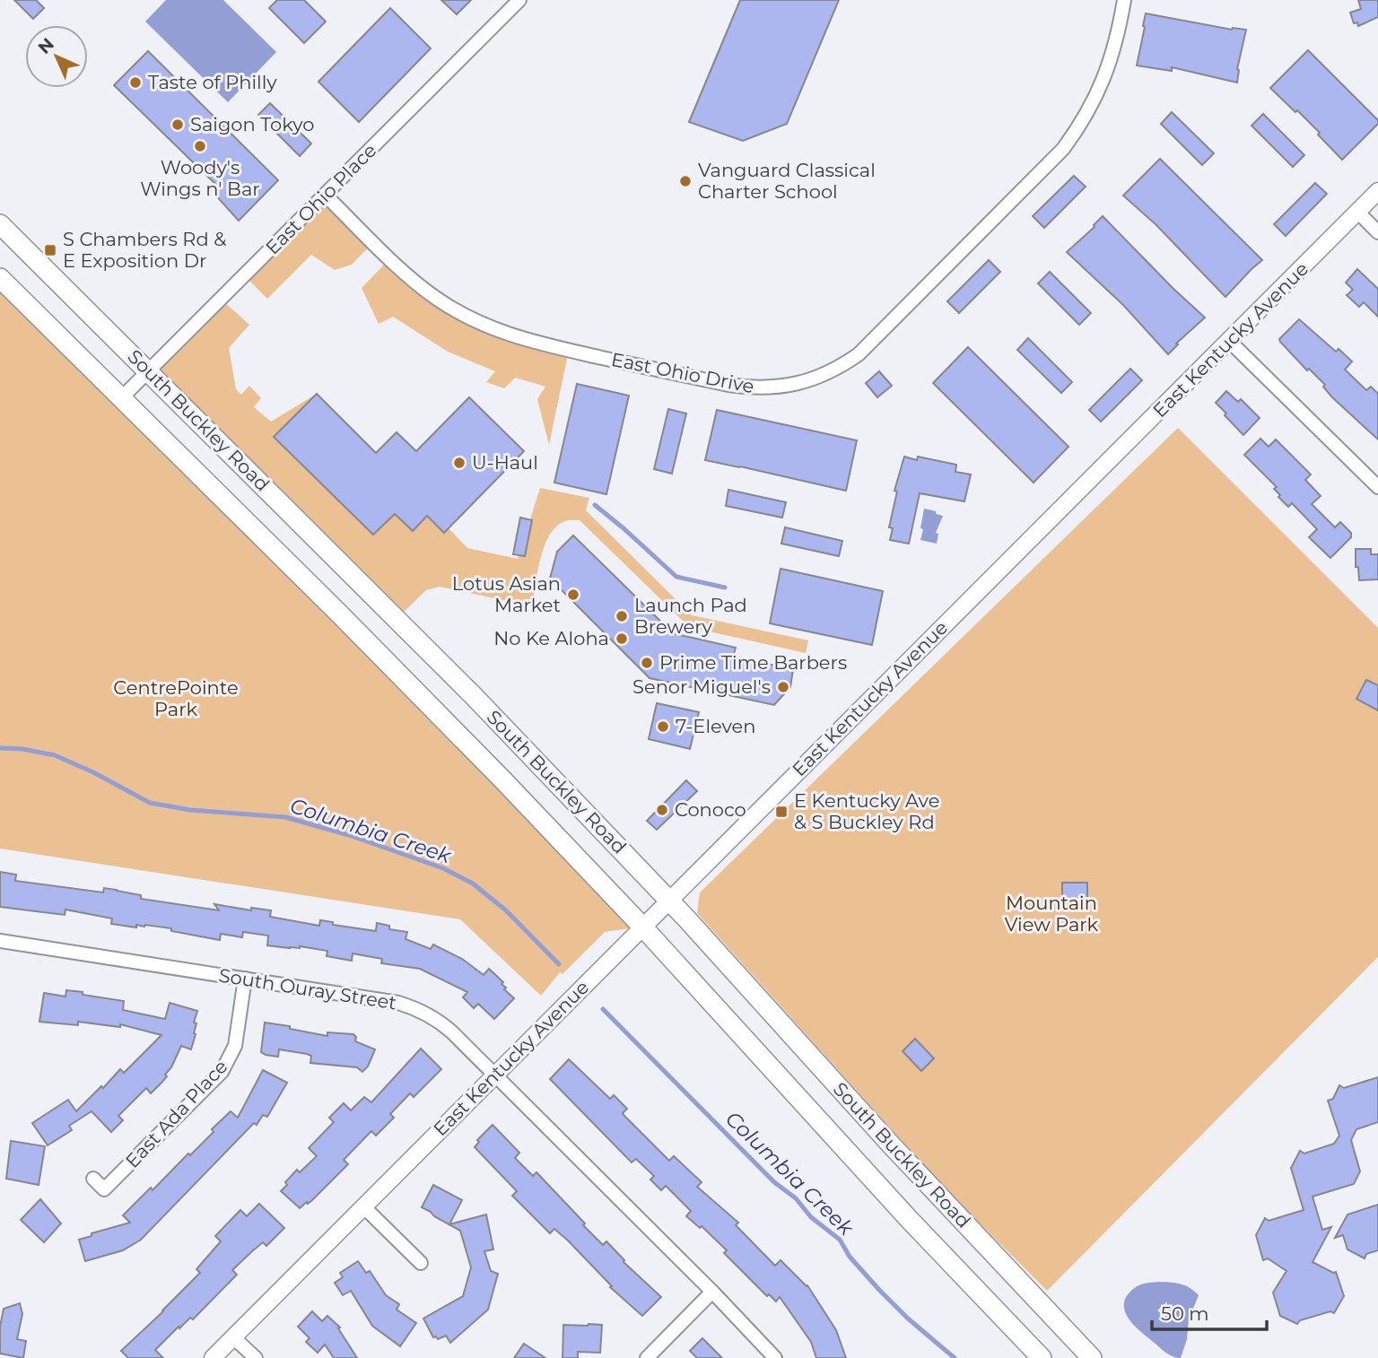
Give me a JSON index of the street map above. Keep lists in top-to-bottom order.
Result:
{
  "streets": {
    "main road": ["South Buckley Road"],
    "street": [
      "East Ohio Place",
      "East Kentucky Avenue",
      "East Ohio Drive",
      "South Ouray Street",
      "East Ada Place"
    ]
  },
  "crossings": [
    ["East Ohio Place", "East Ohio Drive"],
    ["East Ohio Place", "South Buckley Road"],
    ["East Kentucky Avenue", "South Buckley Road"],
    ["East Kentucky Avenue", "South Ouray Street"],
    ["South Ouray Street", "East Ada Place"]
  ],
  "water": ["Columbia Creek"],
  "parks": ["CentrePointe Park", "Mountain View Park"],
  "places": {
    "other": [
      "Taste of Philly",
      "Saigon Tokyo",
      "Woody's Wings n' Bar",
      "Vanguard Classical Charter School",
      "U-Haul",
      "Lotus Asian Market",
      "Launch Pad Brewery",
      "No Ke Aloha",
      "Prime Time Barbers",
      "Senor Miguel's",
      "7-Eleven",
      "Conoco"
    ],
    "transit": ["S Chambers Rd & E Exposition Dr", "E Kentucky Ave & S Buckley Rd"]
  },
  "scale_bar": "50 m",
  "north": "top left"
}
